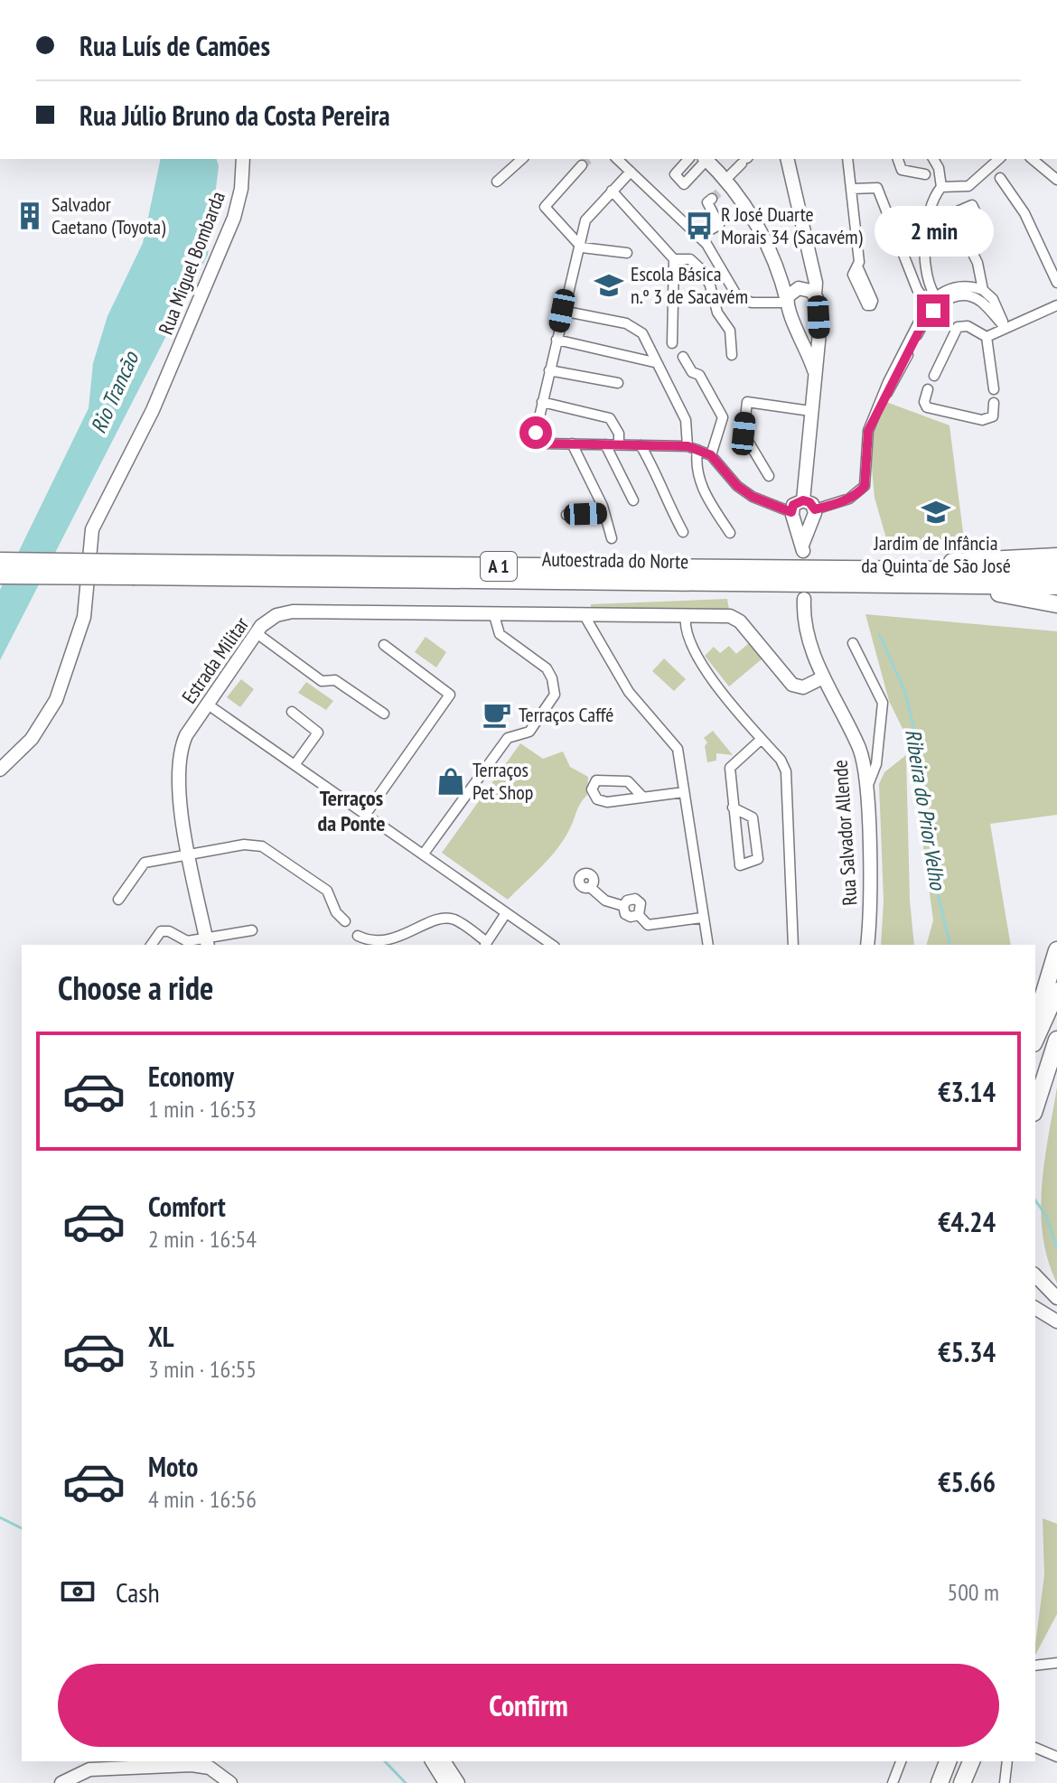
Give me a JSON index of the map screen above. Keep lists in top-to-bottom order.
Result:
{
  "streets": {
    "highway": ["Autoestrada do Norte", "A 1"],
    "street": ["Rua Miguel Bombarda", "Estrada Militar", "Rua Salvador Allende"]
  },
  "crossings": [
    ["Estrada Militar", "Rua Salvador Allende"]
  ],
  "districts": ["Terraços da Ponte"],
  "water": ["Rio Trancão", "Ribeira do Prior Velho"],
  "places": {
    "building": ["Salvador Caetano (Toyota)"],
    "bus stop": ["R José Duarte Morais 34 (Sacavém)"],
    "school or university": ["Escola Básica n.º 3 de Sacavém", "Jardim de Infância da Quinta de São José"],
    "cafe": ["Terraços Caffé"],
    "shop": ["Terraços Pet Shop"]
  },
  "page": {
    "banner": ["Rua Luís de Camões", "Rua Júlio Bruno da Costa Pereira"],
    "bubble": "2 min",
    "heading": "Choose a ride",
    "list": [
      {
        "name": "Economy",
        "note": "1 min · 16:53",
        "value": "€3.14"
      },
      {
        "name": "Comfort",
        "note": "2 min · 16:54",
        "value": "€4.24"
      },
      {
        "name": "XL",
        "note": "3 min · 16:55",
        "value": "€5.34"
      },
      {
        "name": "Moto",
        "note": "4 min · 16:56",
        "value": "€5.66"
      }
    ],
    "pay": ["Cash", "500 m"],
    "buttons": "Confirm"
  }
}
